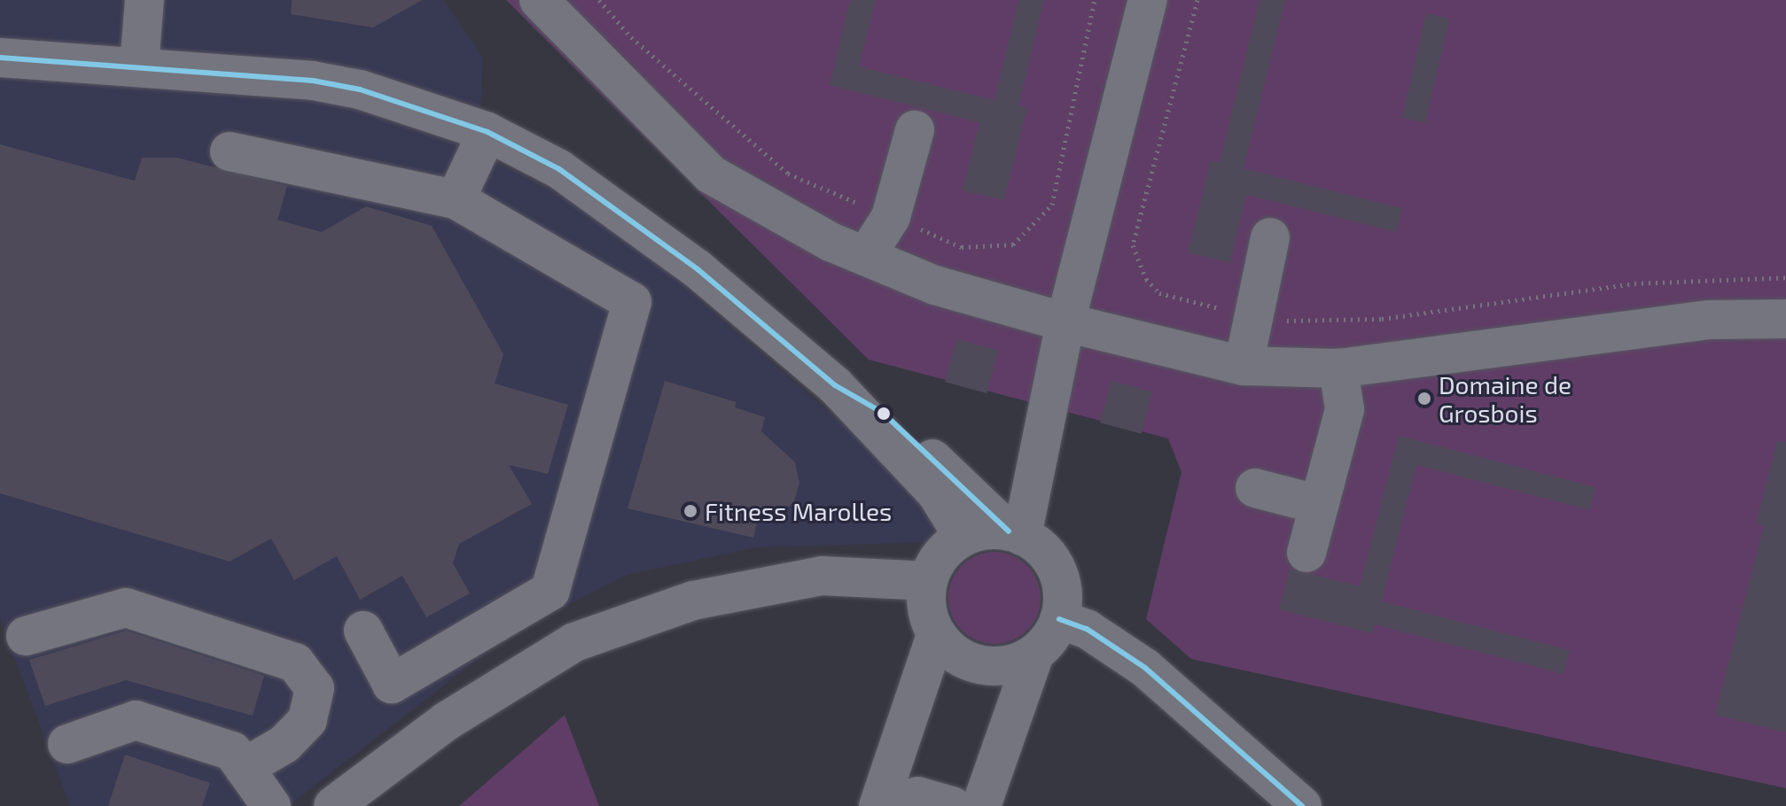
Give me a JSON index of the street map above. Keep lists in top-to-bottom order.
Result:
{
  "places": ["Domaine de Grosbois", "Fitness Marolles"]
}
